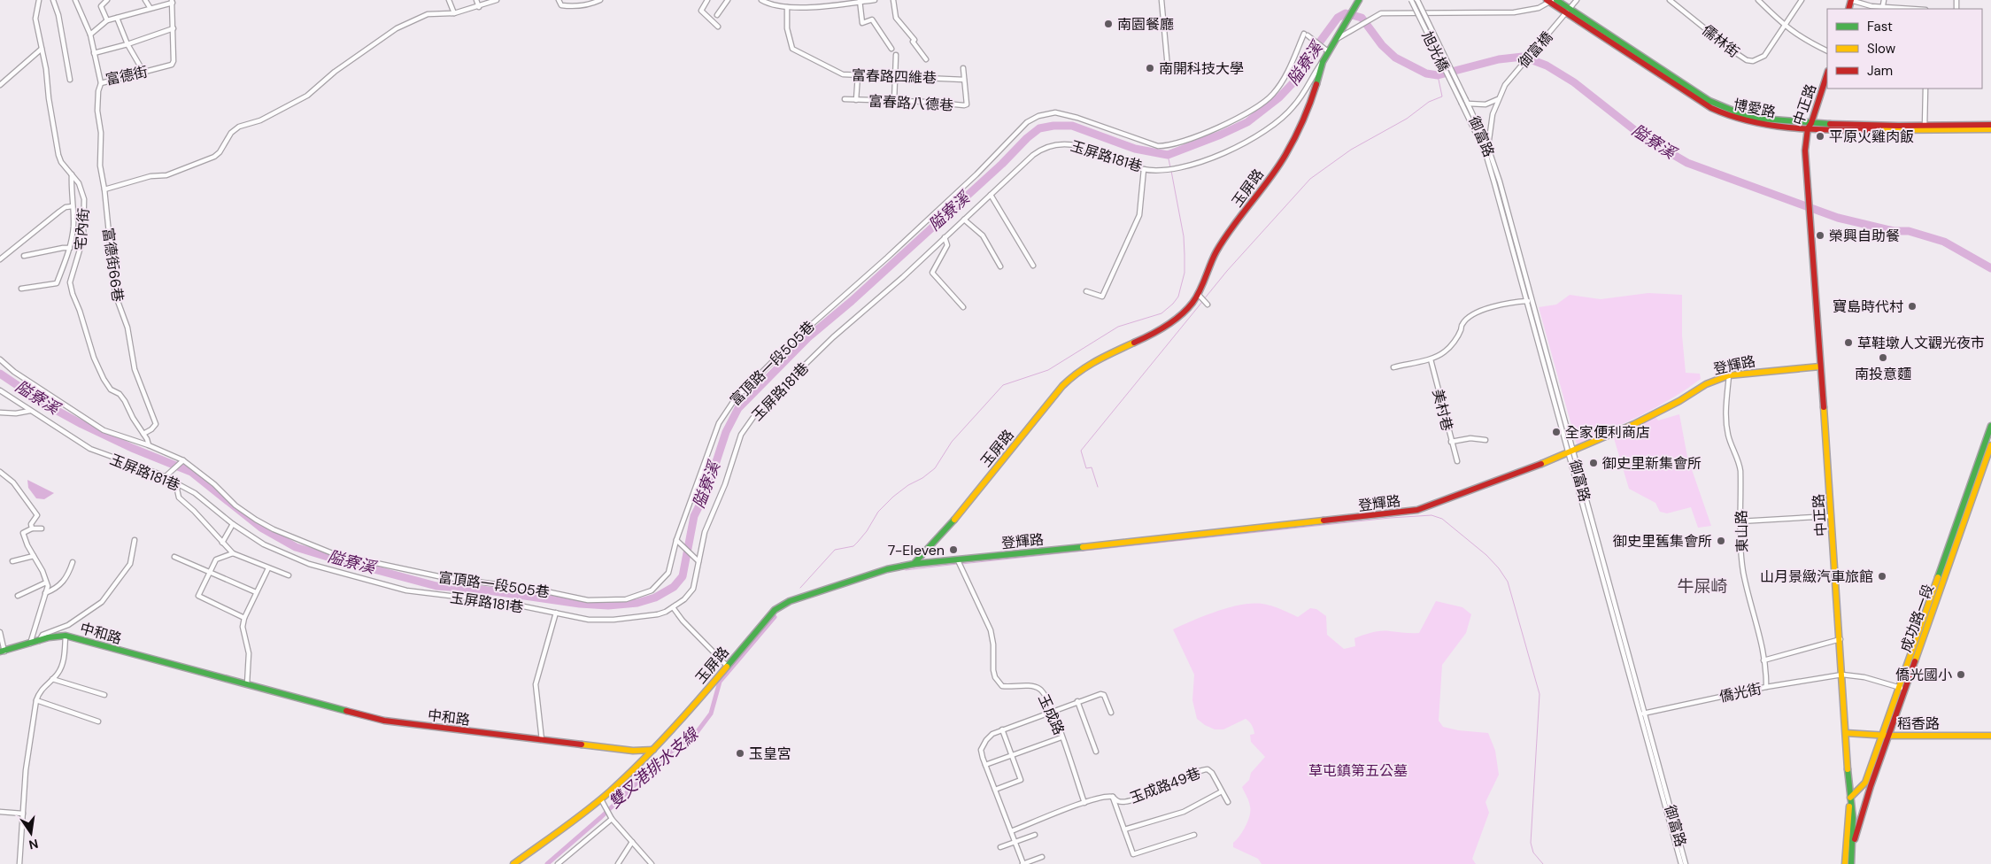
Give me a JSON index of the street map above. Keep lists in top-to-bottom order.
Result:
{
  "streets": {
    "street": [
      "儒林街",
      "御富橋",
      "旭光橋",
      "富德街",
      "富春路四維巷",
      "富春路八德巷",
      "中正路",
      "博愛路",
      "御富路",
      "玉屏路181巷",
      "玉屏路",
      "宅內街",
      "富德街66巷",
      "富頂路一段505巷",
      "登輝路",
      "美村巷",
      "東山路",
      "成功路一段",
      "中和路",
      "僑光街",
      "玉成路",
      "稻香路",
      "玉成路49巷"
    ]
  },
  "crossings": [
    ["御富橋", "博愛路"],
    ["旭光橋", "御富路"],
    ["富德街", "富德街66巷"],
    ["富春路四維巷", "富春路八德巷"],
    ["中正路", "博愛路"],
    ["中正路", "登輝路"],
    ["中正路", "成功路一段"],
    ["中正路", "僑光街"],
    ["中正路", "稻香路"],
    ["博愛路", "玉屏路"],
    ["御富路", "登輝路"],
    ["御富路", "僑光街"],
    ["玉屏路181巷", "玉屏路"],
    ["玉屏路", "富頂路一段505巷"],
    ["玉屏路", "登輝路"],
    ["玉屏路", "中和路"],
    ["宅內街", "富德街66巷"],
    ["宅內街", "富頂路一段505巷"],
    ["登輝路", "東山路"],
    ["登輝路", "玉成路"],
    ["東山路", "僑光街"],
    ["成功路一段", "僑光街"],
    ["成功路一段", "稻香路"]
  ],
  "districts": ["牛屎崎"],
  "water": ["隘寮溪", "雙叉港排水支線"],
  "parks": ["草屯鎮第五公墓"],
  "places": [
    "南園餐廳",
    "南開科技大學",
    "平原火雞肉飯",
    "榮興自助餐",
    "寶島時代村",
    "草鞋墩人文觀光夜市",
    "南投意麵",
    "全家便利商店",
    "御史里新集會所",
    "御史里舊集會所",
    "7-Eleven",
    "山月景緻汽車旅館",
    "僑光國小",
    "玉皇宮"
  ],
  "legend": ["Fast", "Slow", "Jam"],
  "north": "bottom"
}
